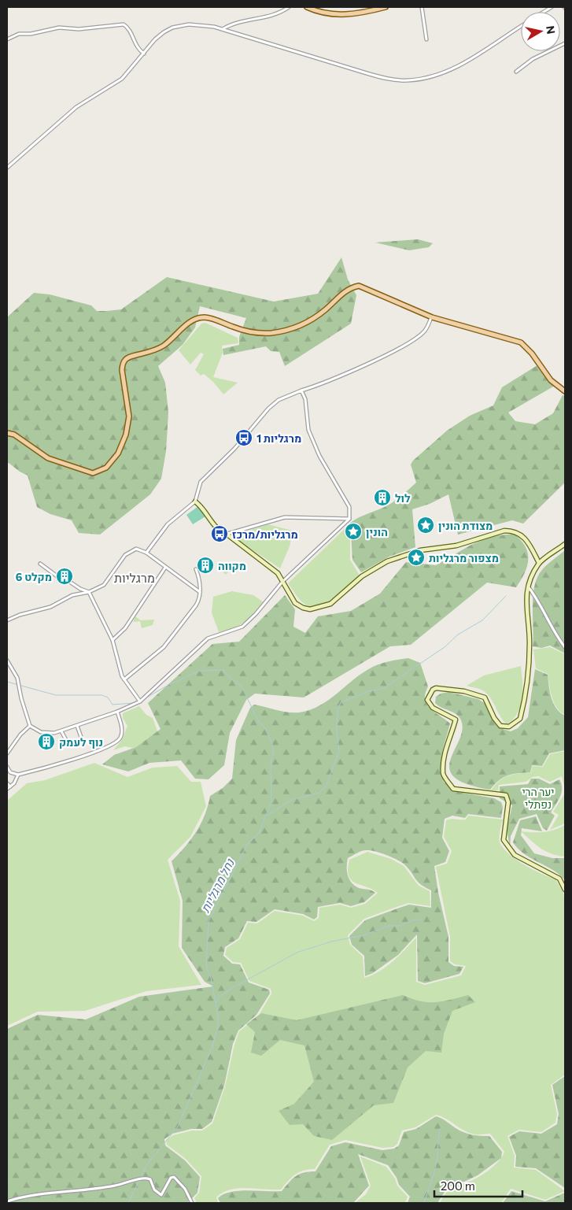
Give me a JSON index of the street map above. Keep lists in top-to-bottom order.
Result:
{
  "districts": ["מרגליות"],
  "water": ["נחל מרגליות"],
  "parks": ["יער הרי נפתלי"],
  "places": {
    "bus stop": ["מרגליות 1", "מרגליות/מרכז"],
    "building": [
      "לול",
      "מקווה",
      "מקלט 6",
      "נוף לעמק"
    ],
    "place": ["מצודת הונין", "הונין", "מצפור מרגליות"]
  },
  "scale_bar": "200 m",
  "north": "right"
}
